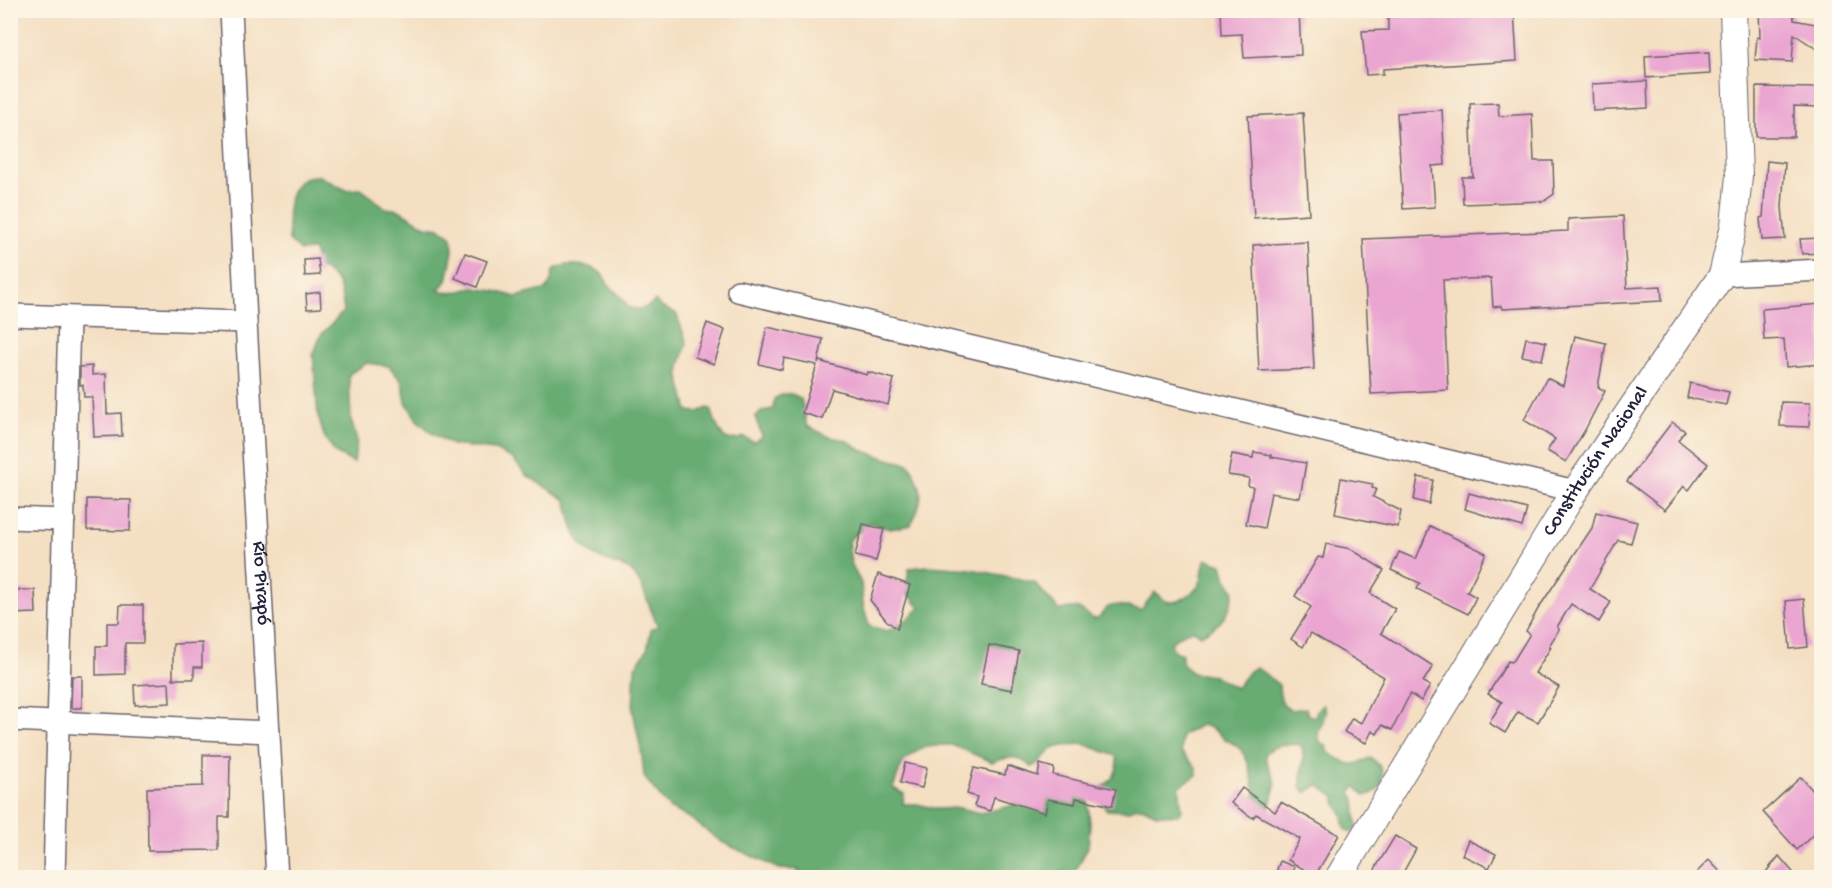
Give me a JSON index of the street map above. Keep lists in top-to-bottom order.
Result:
{
  "streets": {
    "street": ["Constitución Nacional", "Río Pirapó"]
  }
}
